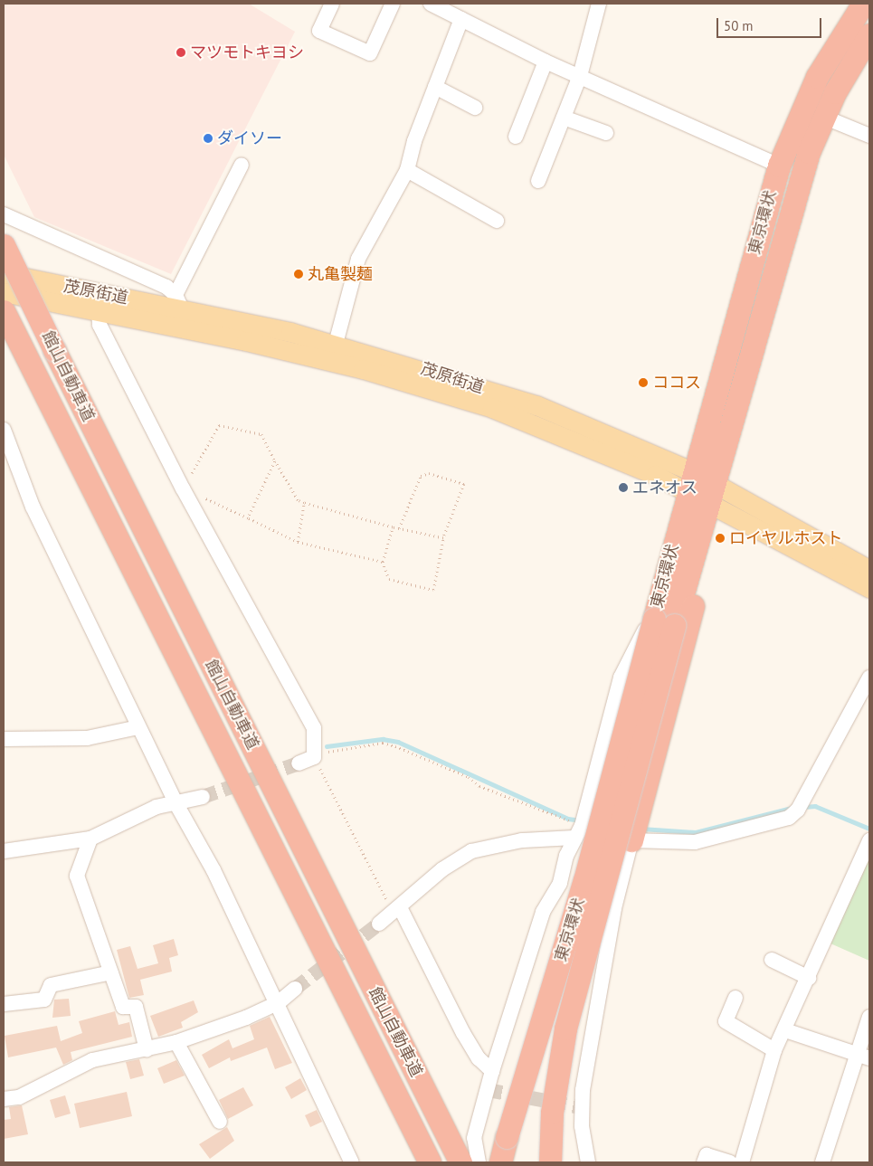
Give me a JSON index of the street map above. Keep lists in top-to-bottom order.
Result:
{
  "streets": {
    "highway": ["東京環状", "館山自動車道"],
    "main road": ["茂原街道"]
  },
  "crossings": [
    ["東京環状", "茂原街道"]
  ],
  "places": [
    "マツモトキヨシ",
    "ダイソー",
    "丸亀製麺",
    "ココス",
    "エネオス",
    "ロイヤルホスト"
  ],
  "scale_bar": "50 m"
}
